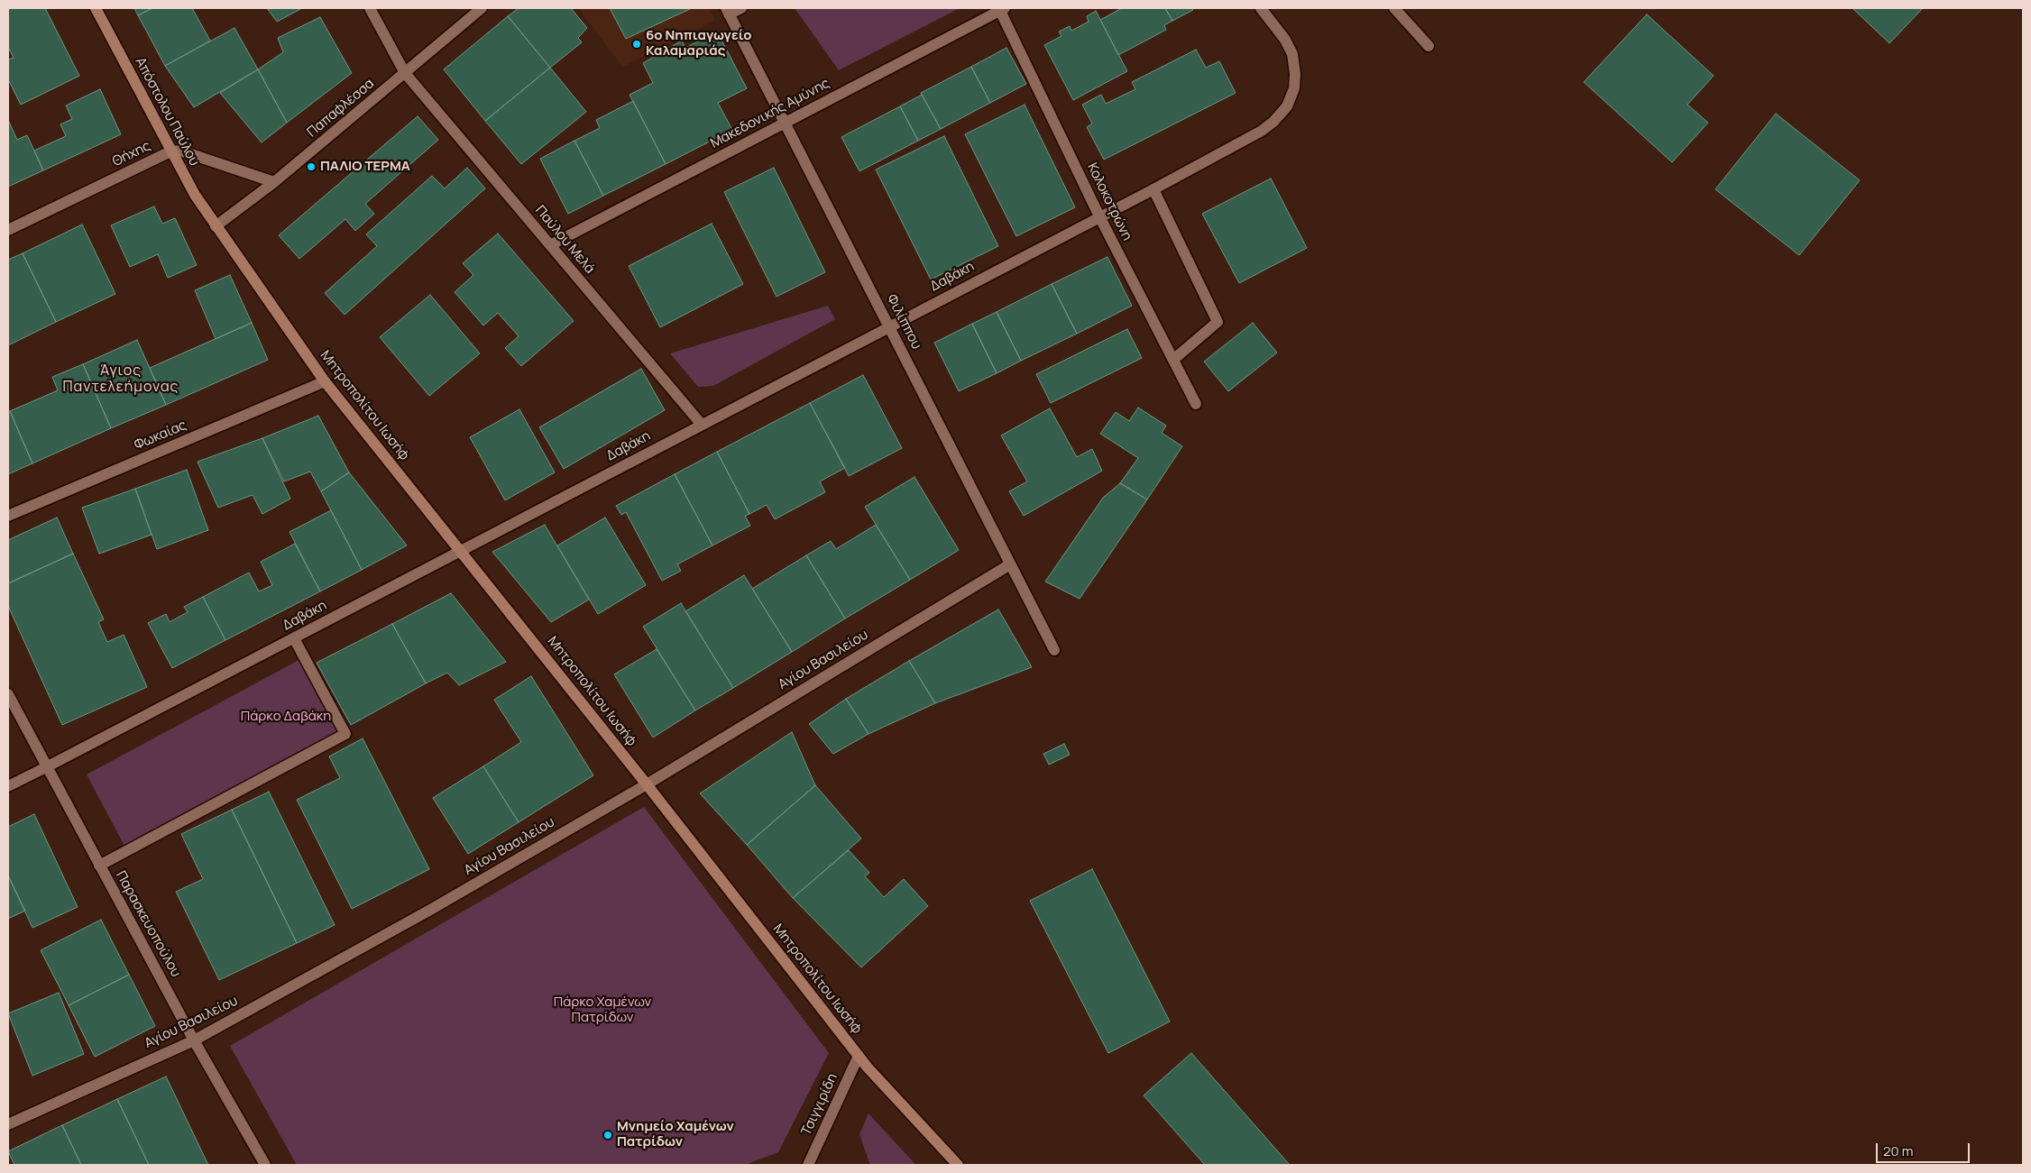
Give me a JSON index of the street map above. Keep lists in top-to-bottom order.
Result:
{
  "streets": {
    "main road": ["Απόστολου Παύλου", "Μητροπολίτου Ιωσήφ"],
    "street": [
      "Παπαφλέσσα",
      "Μακεδονικής Αμύνης",
      "Θήχης",
      "Κολοκοτρώνη",
      "Παύλου Μελά",
      "Δαβάκη",
      "Φιλίππου",
      "Φωκαίας",
      "Αγίου Βασιλείου",
      "Παρασκευοπούλου",
      "Τσιγγιρίδη"
    ]
  },
  "crossings": [
    ["Παπαφλέσσα", "Απόστολου Παύλου"],
    ["Παπαφλέσσα", "Θήχης"],
    ["Παπαφλέσσα", "Παύλου Μελά"],
    ["Παπαφλέσσα", "Μητροπολίτου Ιωσήφ"],
    ["Απόστολου Παύλου", "Θήχης"],
    ["Απόστολου Παύλου", "Μητροπολίτου Ιωσήφ"],
    ["Μακεδονικής Αμύνης", "Κολοκοτρώνη"],
    ["Μακεδονικής Αμύνης", "Παύλου Μελά"],
    ["Μακεδονικής Αμύνης", "Φιλίππου"],
    ["Κολοκοτρώνη", "Δαβάκη"],
    ["Παύλου Μελά", "Δαβάκη"],
    ["Δαβάκη", "Φιλίππου"],
    ["Δαβάκη", "Μητροπολίτου Ιωσήφ"],
    ["Δαβάκη", "Παρασκευοπούλου"],
    ["Φιλίππου", "Αγίου Βασιλείου"],
    ["Μητροπολίτου Ιωσήφ", "Φωκαίας"],
    ["Μητροπολίτου Ιωσήφ", "Αγίου Βασιλείου"],
    ["Μητροπολίτου Ιωσήφ", "Τσιγγιρίδη"],
    ["Αγίου Βασιλείου", "Παρασκευοπούλου"]
  ],
  "districts": ["Άγιος Παντελεήμονας"],
  "parks": ["Πάρκο Δαβάκη", "Πάρκο Χαμένων Πατρίδων"],
  "places": ["6ο Νηπιαγωγείο Καλαμαριάς", "ΠΑΛΙΟ ΤΕΡΜΑ", "Μνημείο Χαμένων Πατρίδων"],
  "scale_bar": "20 m"
}
